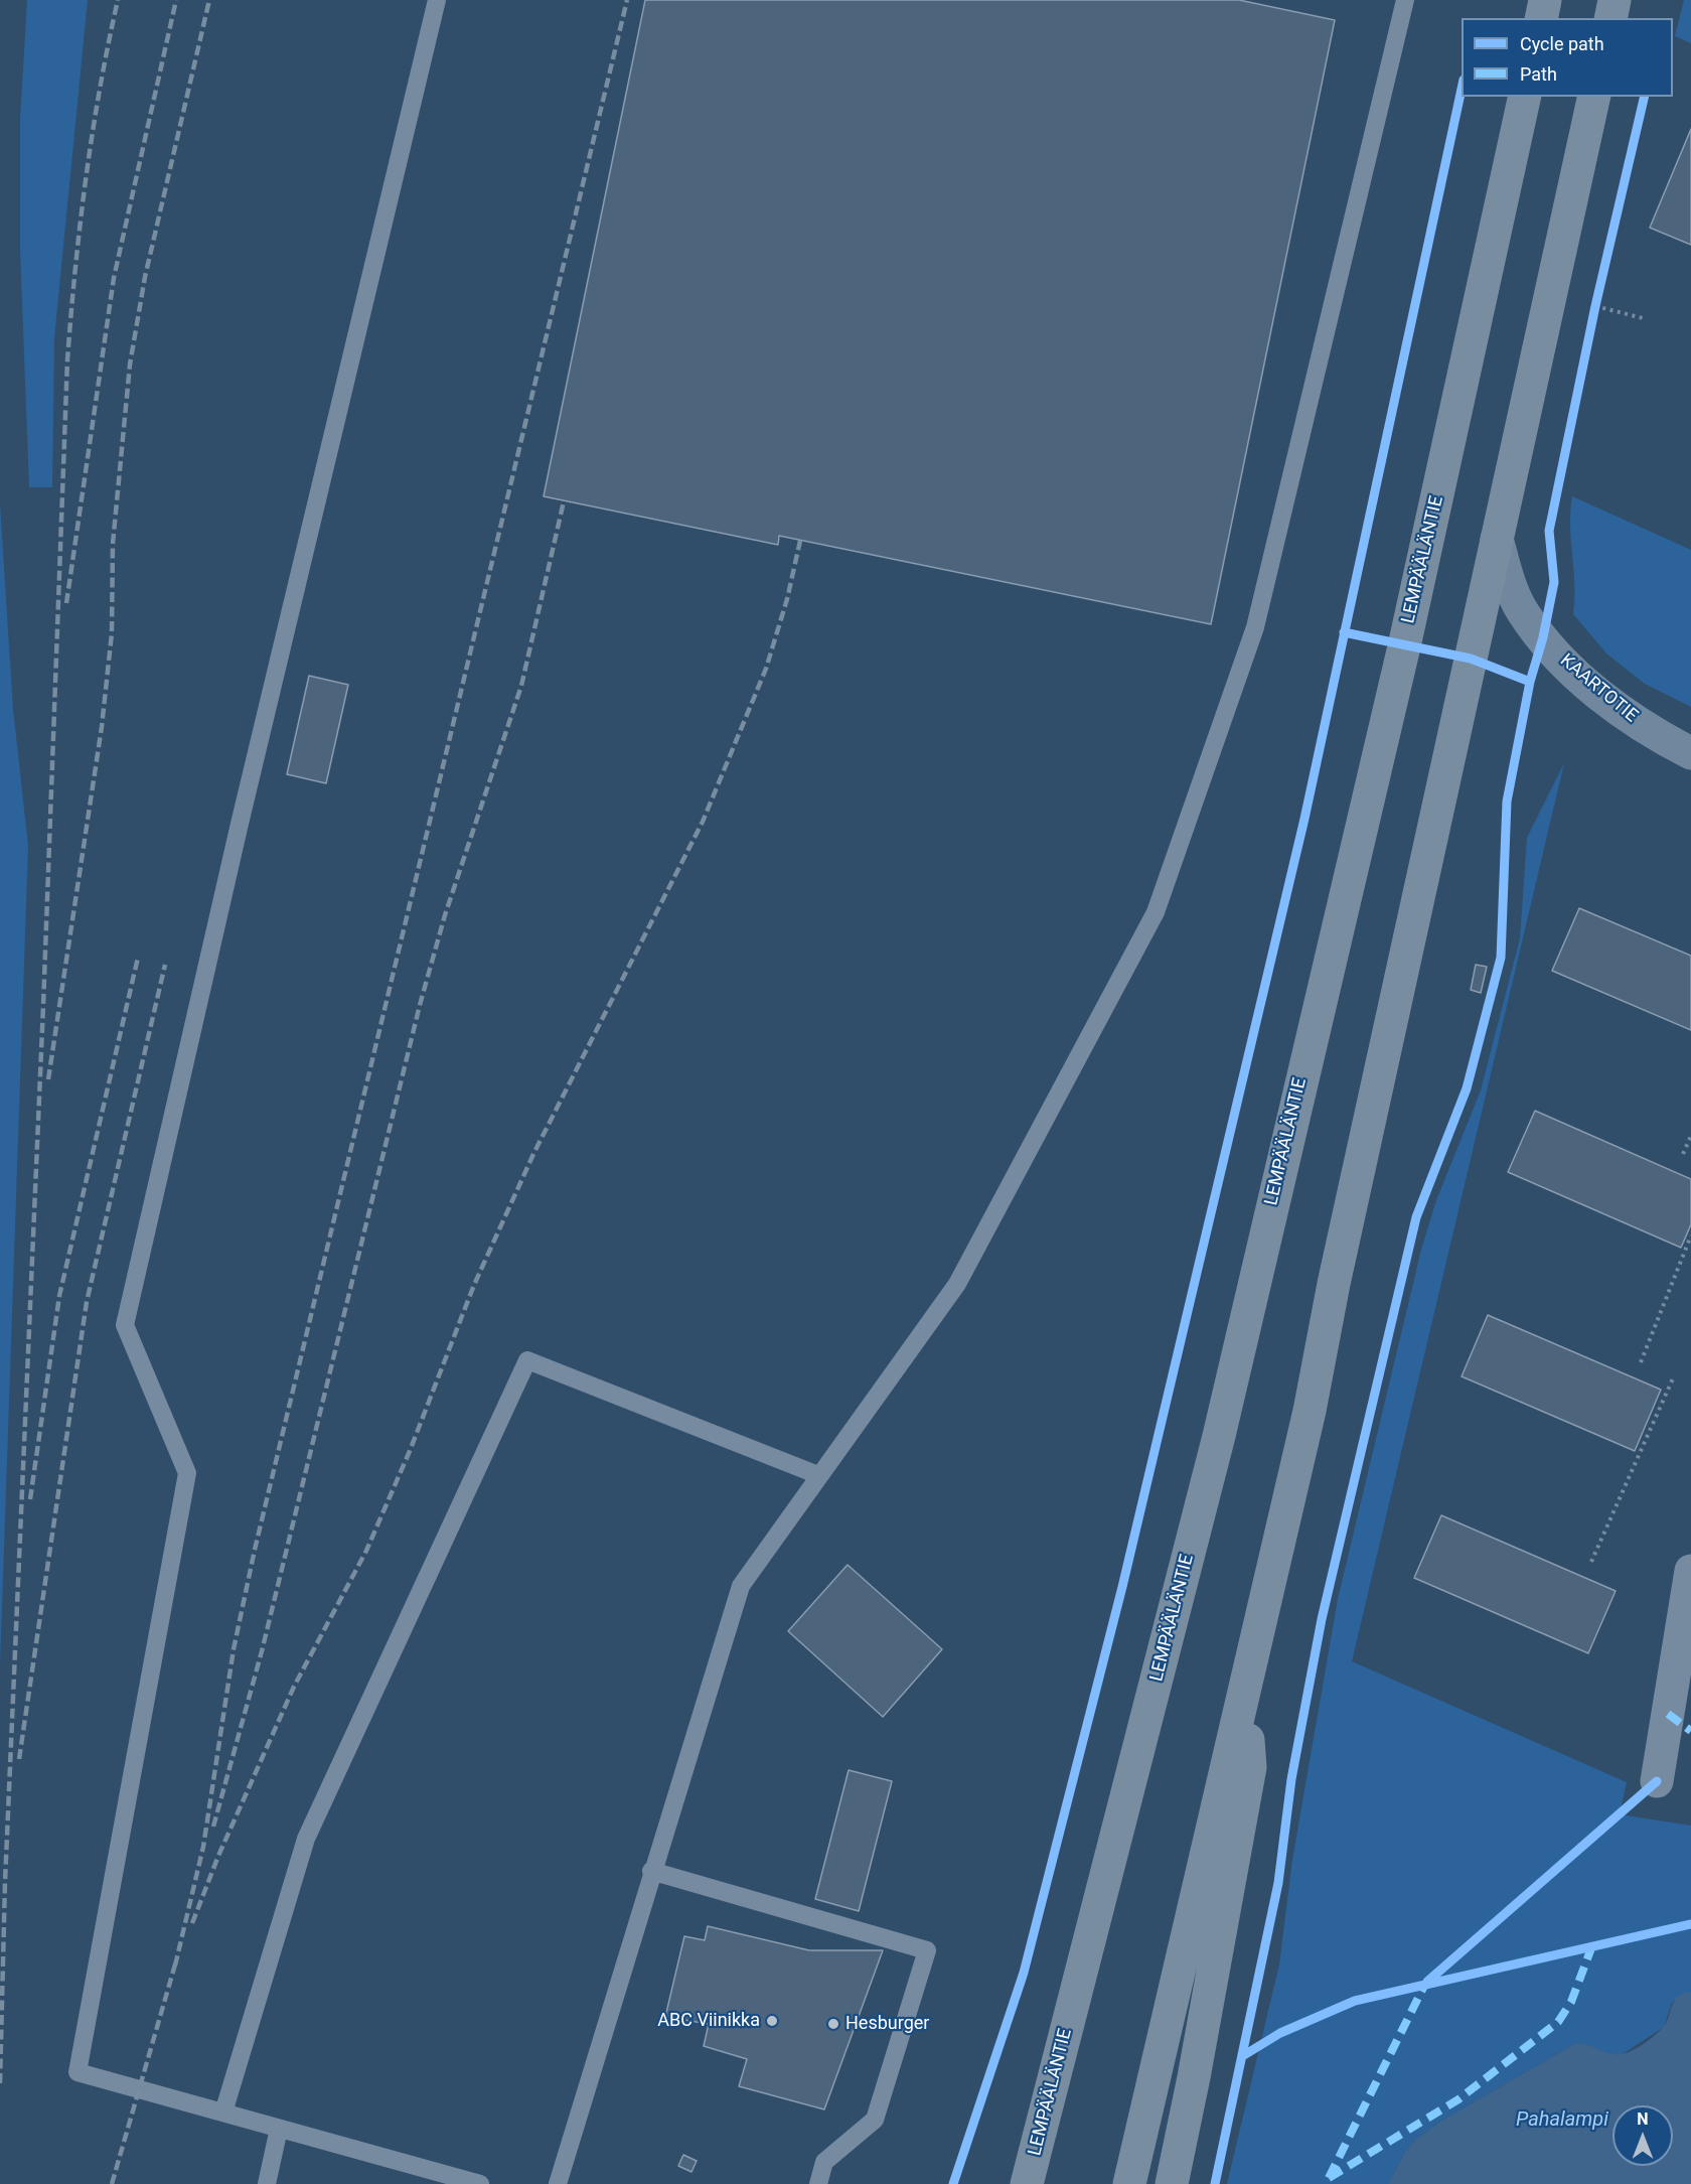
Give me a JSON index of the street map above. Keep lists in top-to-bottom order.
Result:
{
  "streets": {
    "highway": ["LEMPÄÄLÄNTIE"],
    "main road": ["KAARTOTIE"]
  },
  "water": ["Pahalampi"],
  "places": ["ABC Viinikka", "Hesburger"],
  "legend": ["Cycle path", "Path"],
  "north": "top"
}
